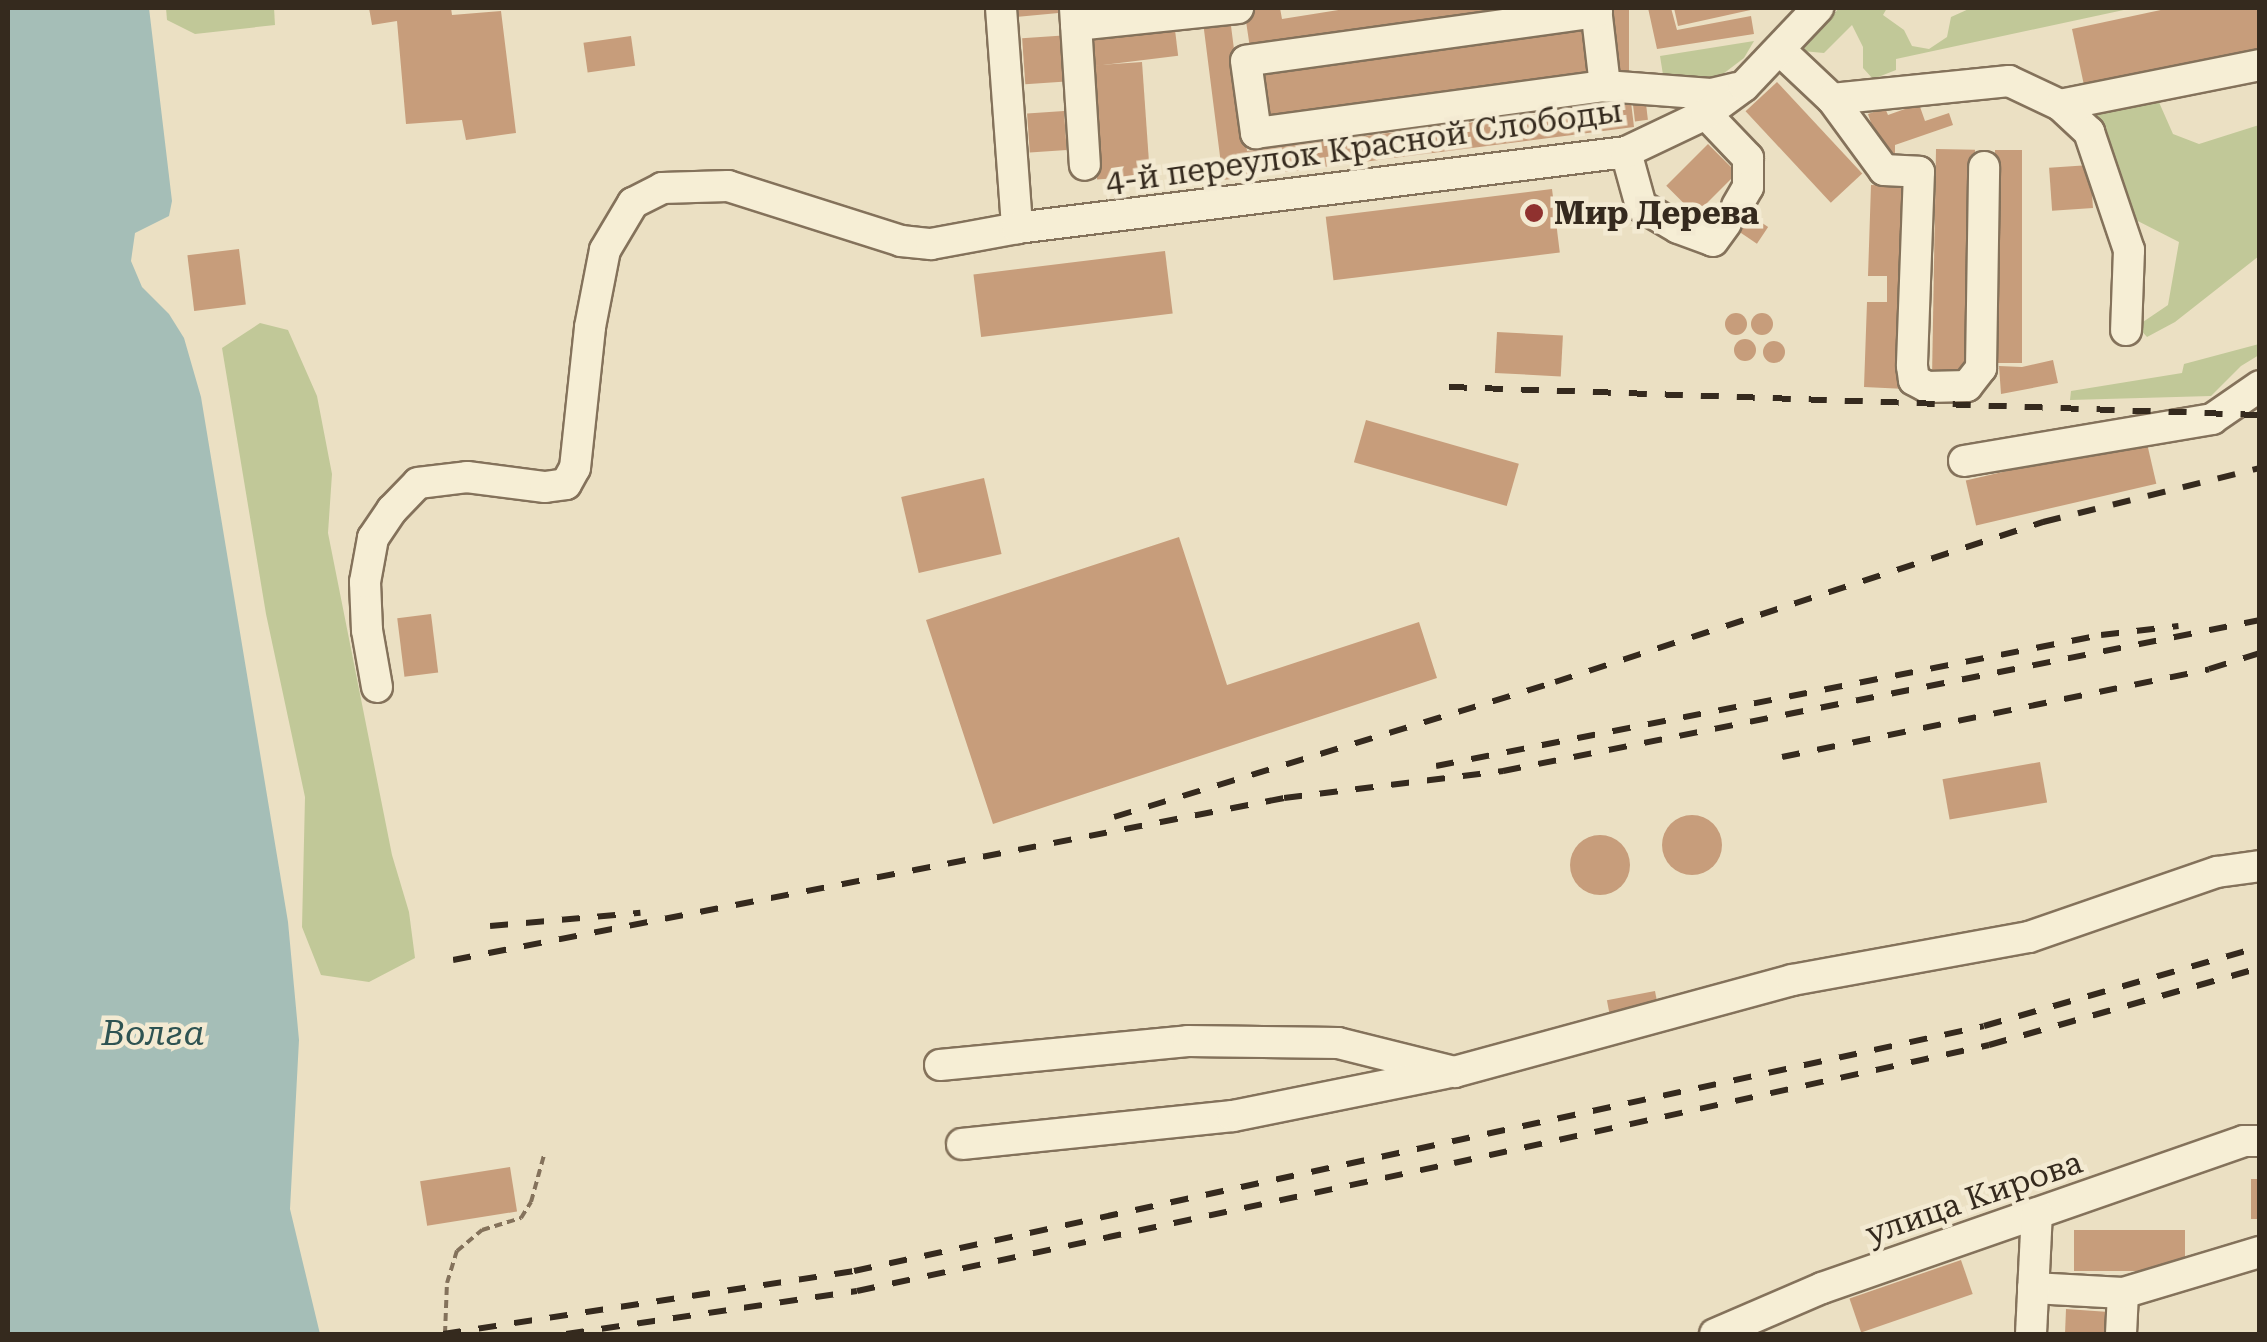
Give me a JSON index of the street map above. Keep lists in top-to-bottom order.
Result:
{
  "streets": {
    "street": ["4-й переулок Красной Слободы", "улица Кирова"]
  },
  "water": ["Волга"],
  "places": ["Мир Дерева"]
}
